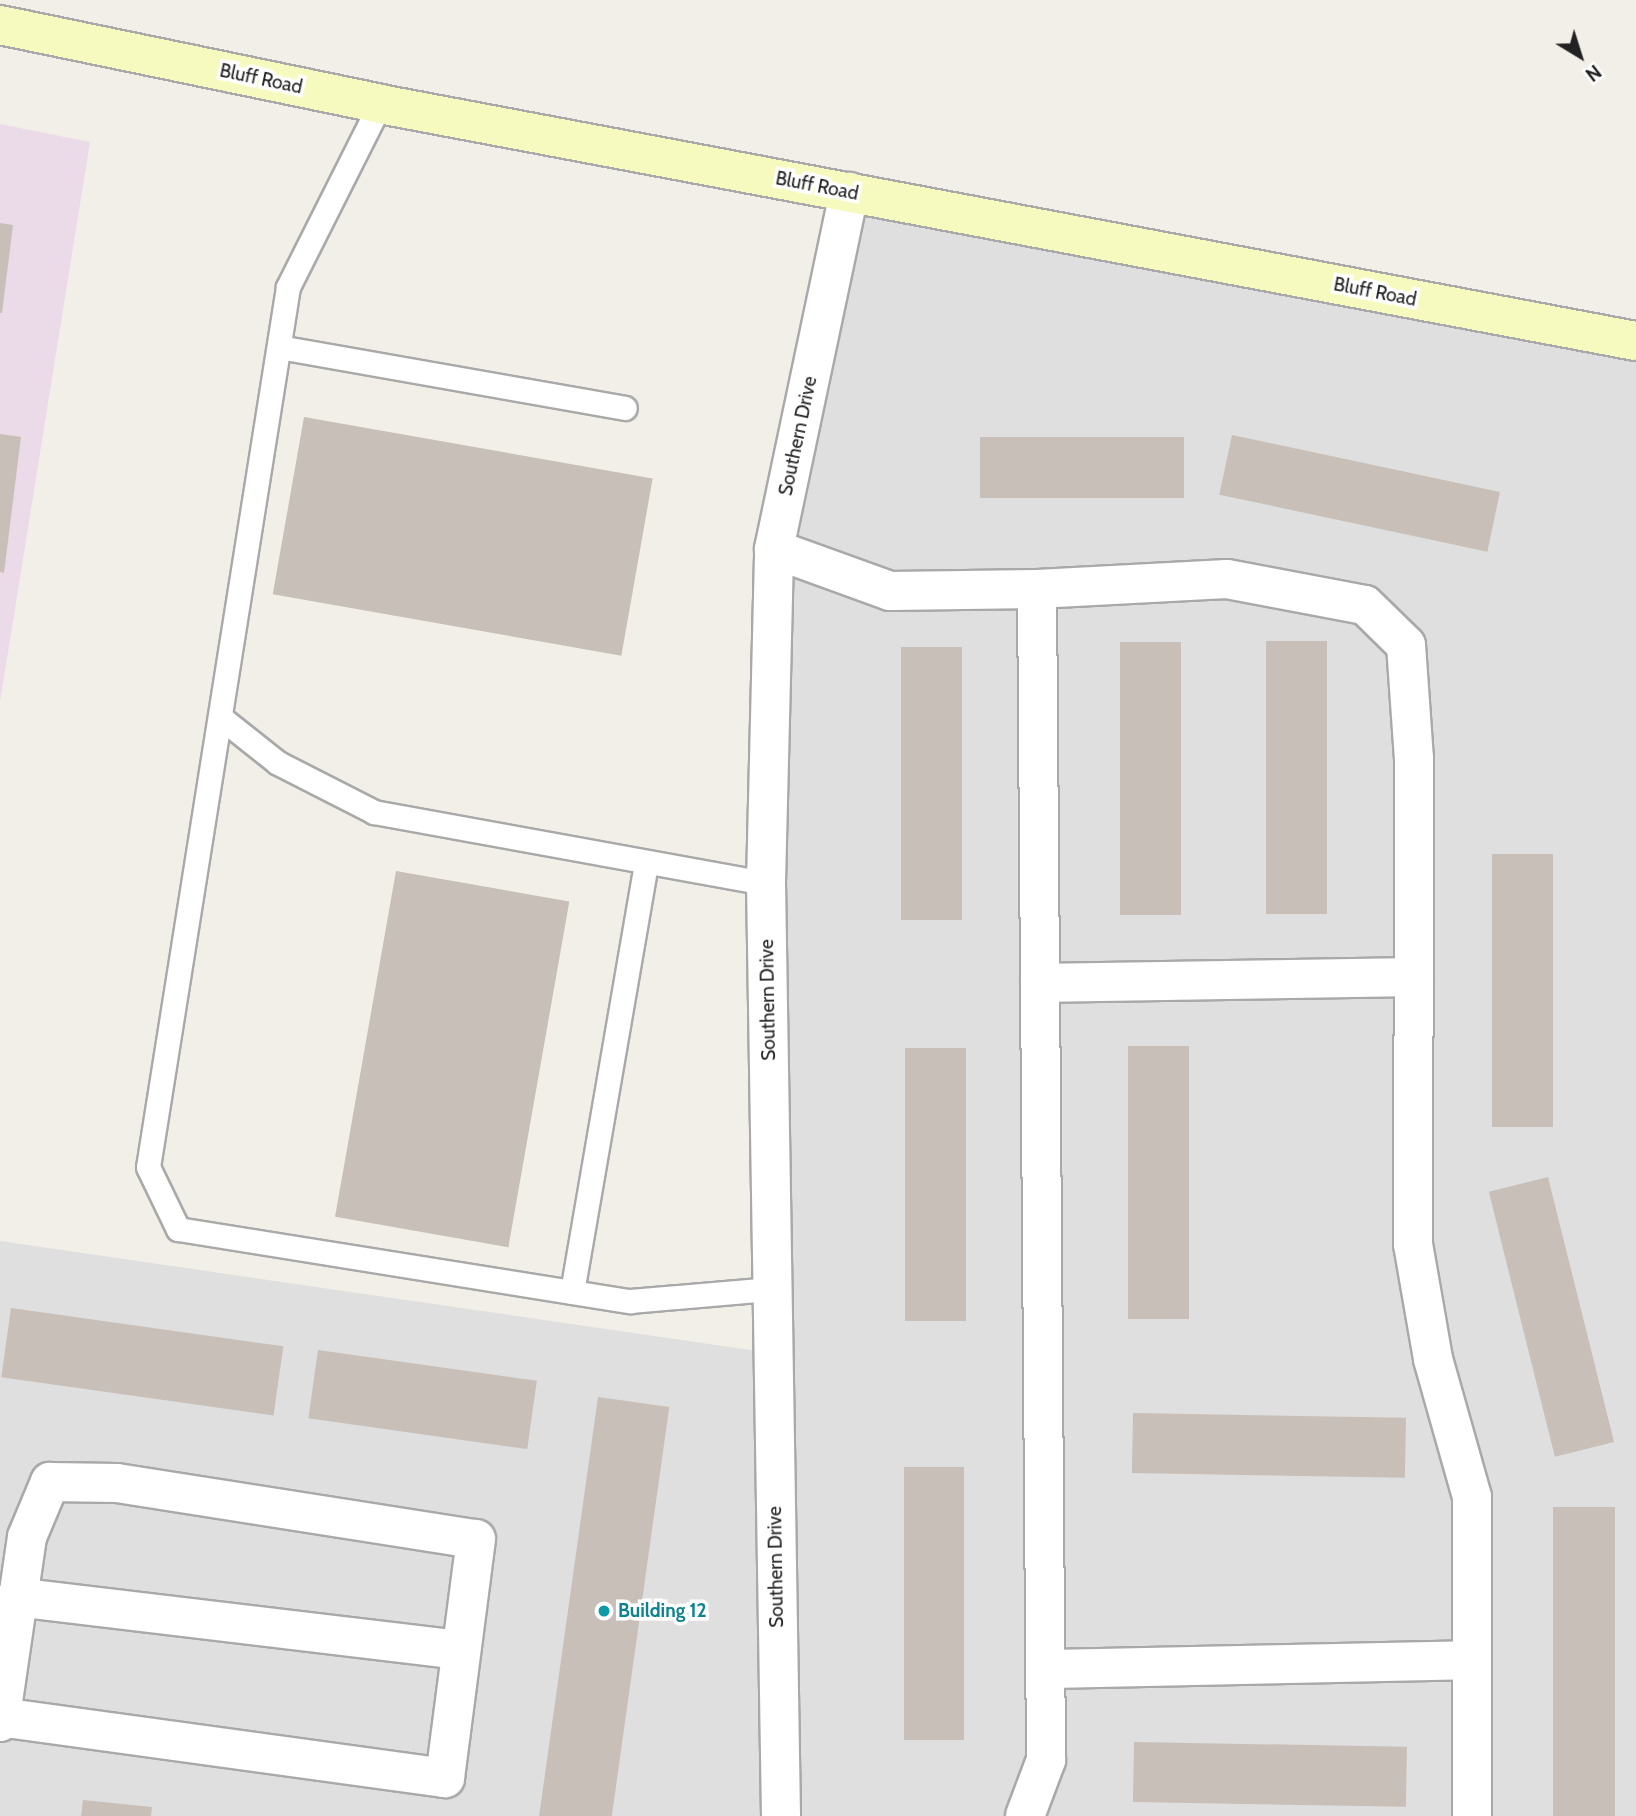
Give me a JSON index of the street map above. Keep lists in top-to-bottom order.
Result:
{
  "streets": {
    "main road": ["Bluff Road"],
    "street": ["Southern Drive"]
  },
  "crossings": [
    ["Bluff Road", "Southern Drive"]
  ],
  "places": ["Building 12"],
  "north": "bottom right"
}
